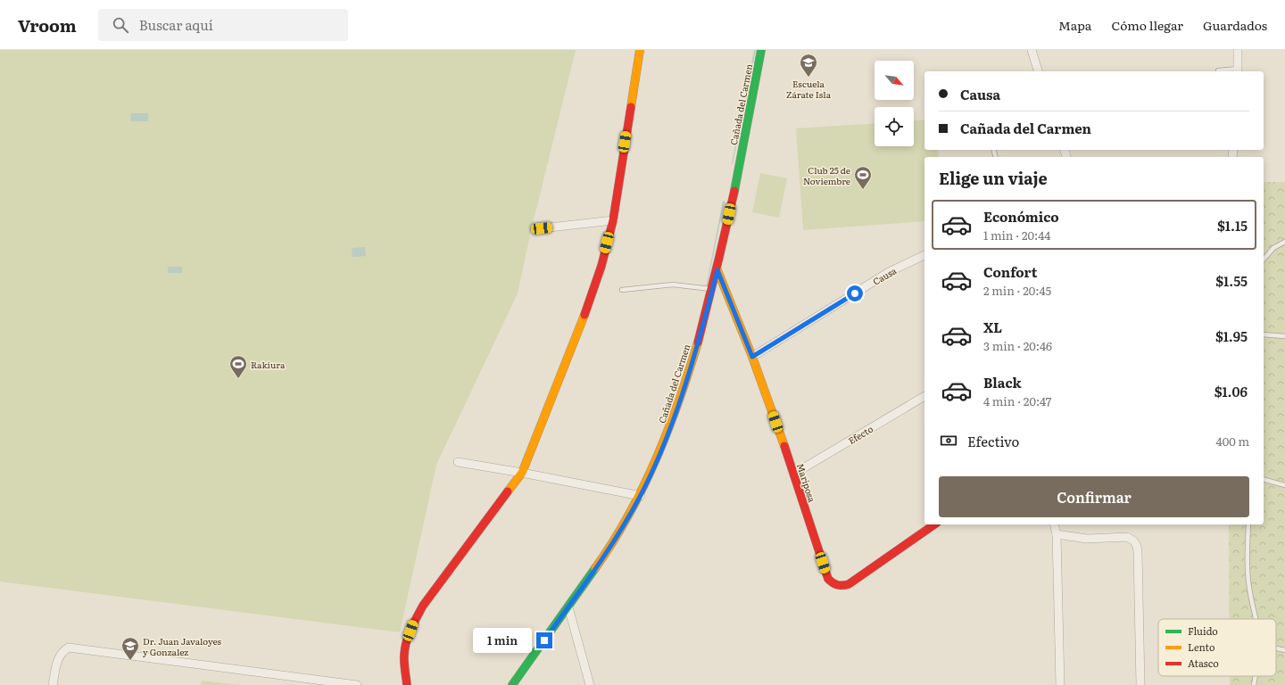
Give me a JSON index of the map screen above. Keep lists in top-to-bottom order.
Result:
{
  "streets": {
    "street": [
      "Cañada del Carmen",
      "Causa",
      "Efecto",
      "Mariposa"
    ]
  },
  "crossings": [
    ["Cañada del Carmen", "Mariposa"],
    ["Causa", "Mariposa"],
    ["Efecto", "Mariposa"]
  ],
  "places": {
    "school or university": ["Escuela Zárate Isla", "Dr. Juan Javaloyes y Gonzalez"],
    "sports": ["Club 25 de Noviembre", "Rakiura"]
  },
  "legend": ["Fluido", "Lento", "Atasco"],
  "north": "bottom right",
  "page": {
    "header": "Vroom",
    "search": "Buscar aquí",
    "nav": ["Mapa", "Cómo llegar", "Guardados"],
    "banner": ["Causa", "Cañada del Carmen"],
    "heading": "Elige un viaje",
    "list": [
      {
        "name": "Económico",
        "note": "1 min · 20:44",
        "value": "$1.15"
      },
      {
        "name": "Confort",
        "note": "2 min · 20:45",
        "value": "$1.55"
      },
      {
        "name": "XL",
        "note": "3 min · 20:46",
        "value": "$1.95"
      },
      {
        "name": "Black",
        "note": "4 min · 20:47",
        "value": "$1.06"
      }
    ],
    "pay": ["Efectivo", "400 m"],
    "buttons": "Confirmar",
    "bubble": "1 min"
  }
}
